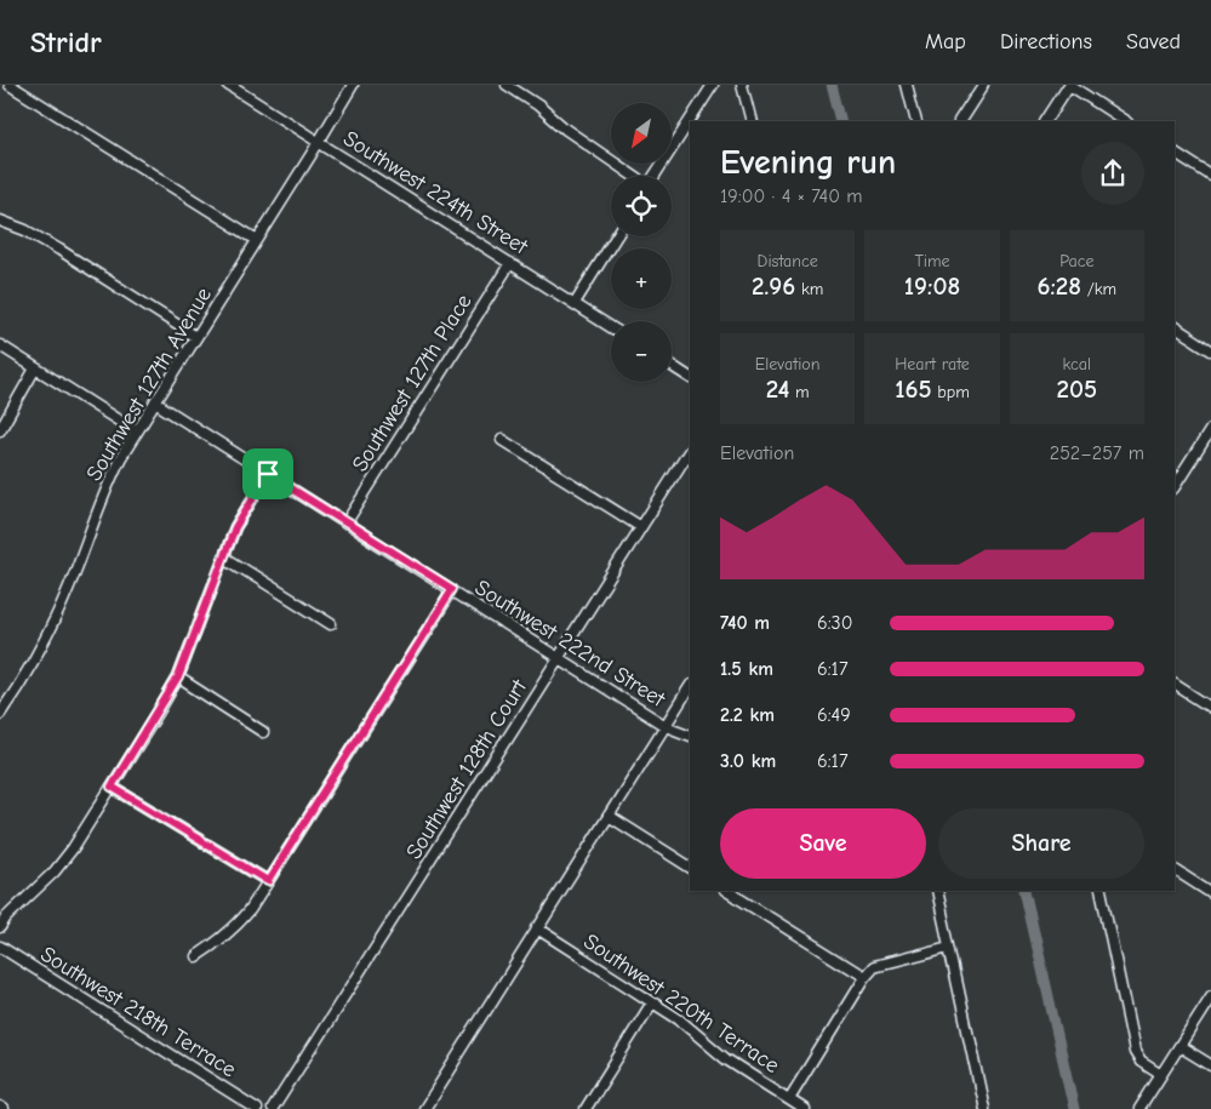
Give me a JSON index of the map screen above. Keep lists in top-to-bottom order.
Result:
{
  "streets": {
    "street": [
      "Southwest 224th Street",
      "Southwest 127th Place",
      "Southwest 127th Avenue",
      "Southwest 222nd Street",
      "Southwest 128th Court",
      "Southwest 220th Terrace",
      "Southwest 218th Terrace"
    ]
  },
  "crossings": [
    ["Southwest 224th Street", "Southwest 127th Place"],
    ["Southwest 224th Street", "Southwest 127th Avenue"],
    ["Southwest 127th Place", "Southwest 222nd Street"],
    ["Southwest 127th Avenue", "Southwest 222nd Street"],
    ["Southwest 222nd Street", "Southwest 128th Court"]
  ],
  "north": "bottom left",
  "page": {
    "header": "Stridr",
    "nav": ["Map", "Directions", "Saved"],
    "map_buttons": ["+", "−"],
    "heading": ["Evening run", "19:00 · 4 × 740 m"],
    "stats": [
      ["Distance", "2.96 km"],
      ["Time", "19:08"],
      ["Pace", "6:28 /km"],
      ["Elevation", "24 m"],
      ["Heart rate", "165 bpm"],
      ["kcal", "205"]
    ],
    "chart": ["Elevation", "252–257 m"],
    "list": [
      {
        "name": "740 m",
        "note": "6:30"
      },
      {
        "name": "1.5 km",
        "note": "6:17"
      },
      {
        "name": "2.2 km",
        "note": "6:49"
      },
      {
        "name": "3.0 km",
        "note": "6:17"
      }
    ],
    "buttons": ["Save", "Share"]
  }
}
